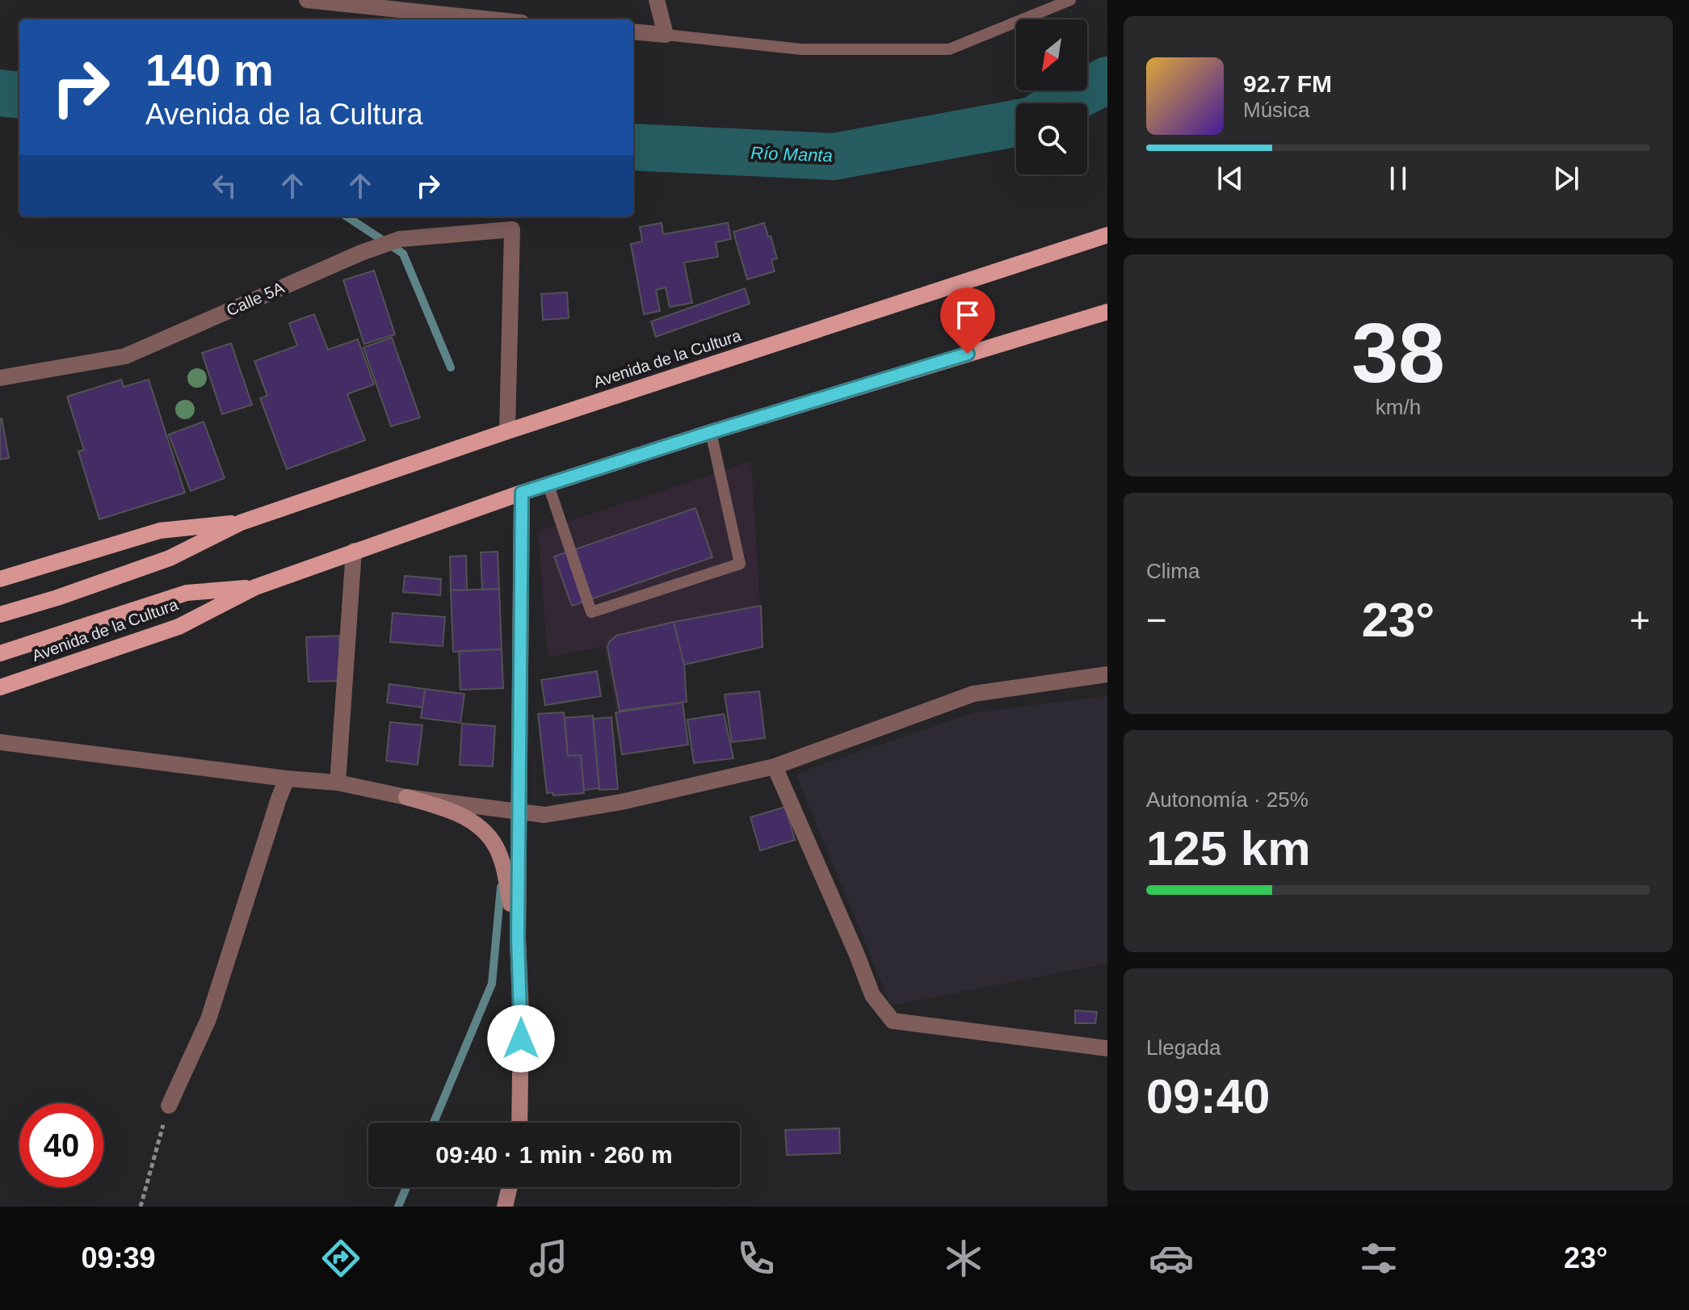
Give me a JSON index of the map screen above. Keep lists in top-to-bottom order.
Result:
{
  "streets": {
    "main road": ["Avenida de la Cultura"],
    "street": ["Calle 5A"]
  },
  "crossings": [
    ["Calle 5A", "Avenida de la Cultura"]
  ],
  "water": ["Río Manta"],
  "north": "bottom left",
  "page": {
    "turn": ["140 m", "Avenida de la Cultura"],
    "song": ["92.7 FM", "Música"],
    "tile": [
      ["38", "km/h"],
      "Clima",
      ["Autonomía · 25%", "125 km"],
      ["Llegada", "09:40"]
    ],
    "heat": ["−", "23°", "+"],
    "limit": "40",
    "trip": "09:40 · 1 min · 260 m",
    "tabs": ["09:39", "23°"]
  }
}
